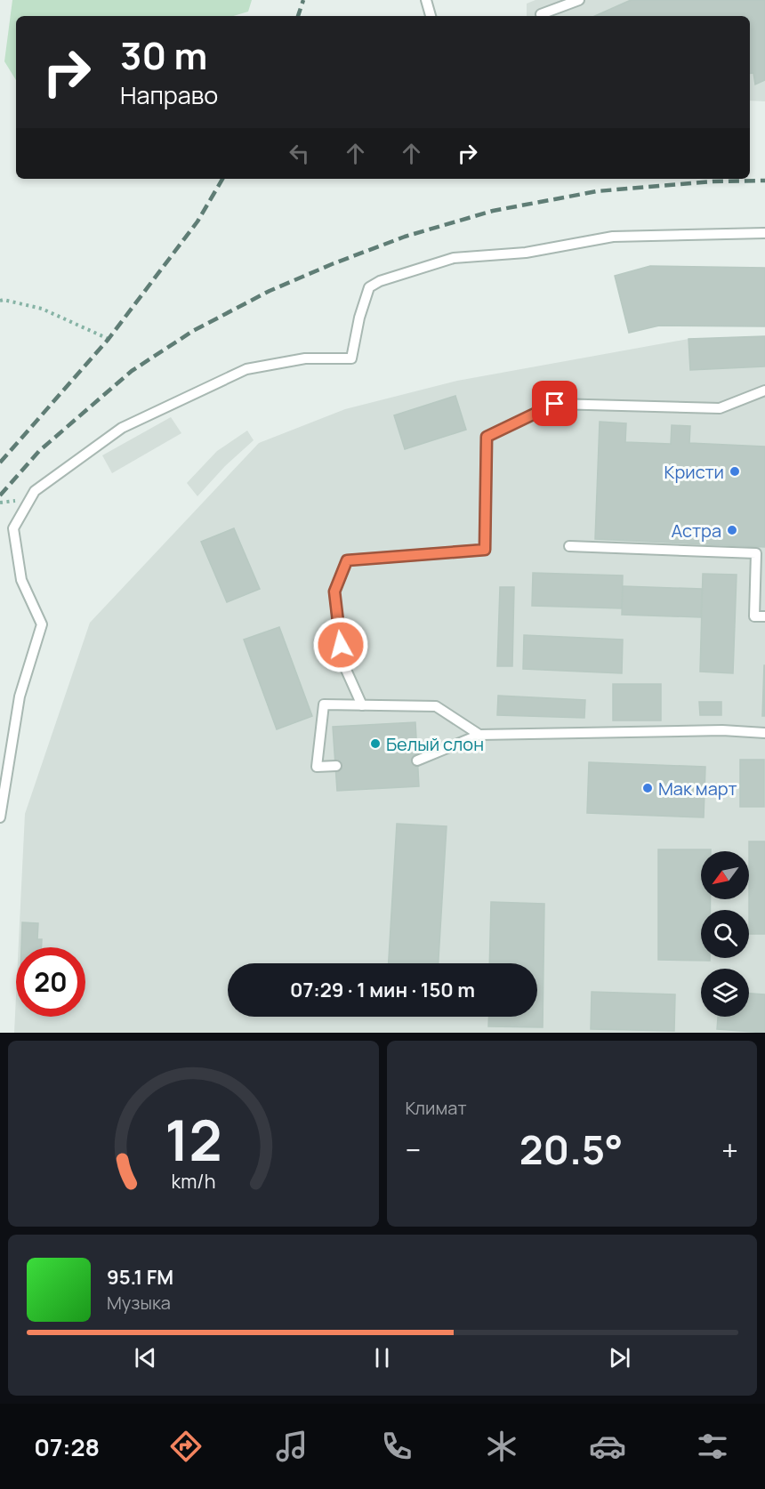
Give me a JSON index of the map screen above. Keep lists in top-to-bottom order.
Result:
{
  "places": [
    "Кристи",
    "Астра",
    "Белый слон",
    "Мак март"
  ],
  "north": "bottom left",
  "page": {
    "turn": ["30 m", "Направо"],
    "limit": "20",
    "trip": "07:29 · 1 мин · 150 m",
    "tile": "Климат",
    "heat": ["−", "20.5°", "+"],
    "song": ["95.1 FM", "Музыка"],
    "tabs": "07:28",
    "gauge": ["12", "km/h"]
  }
}
